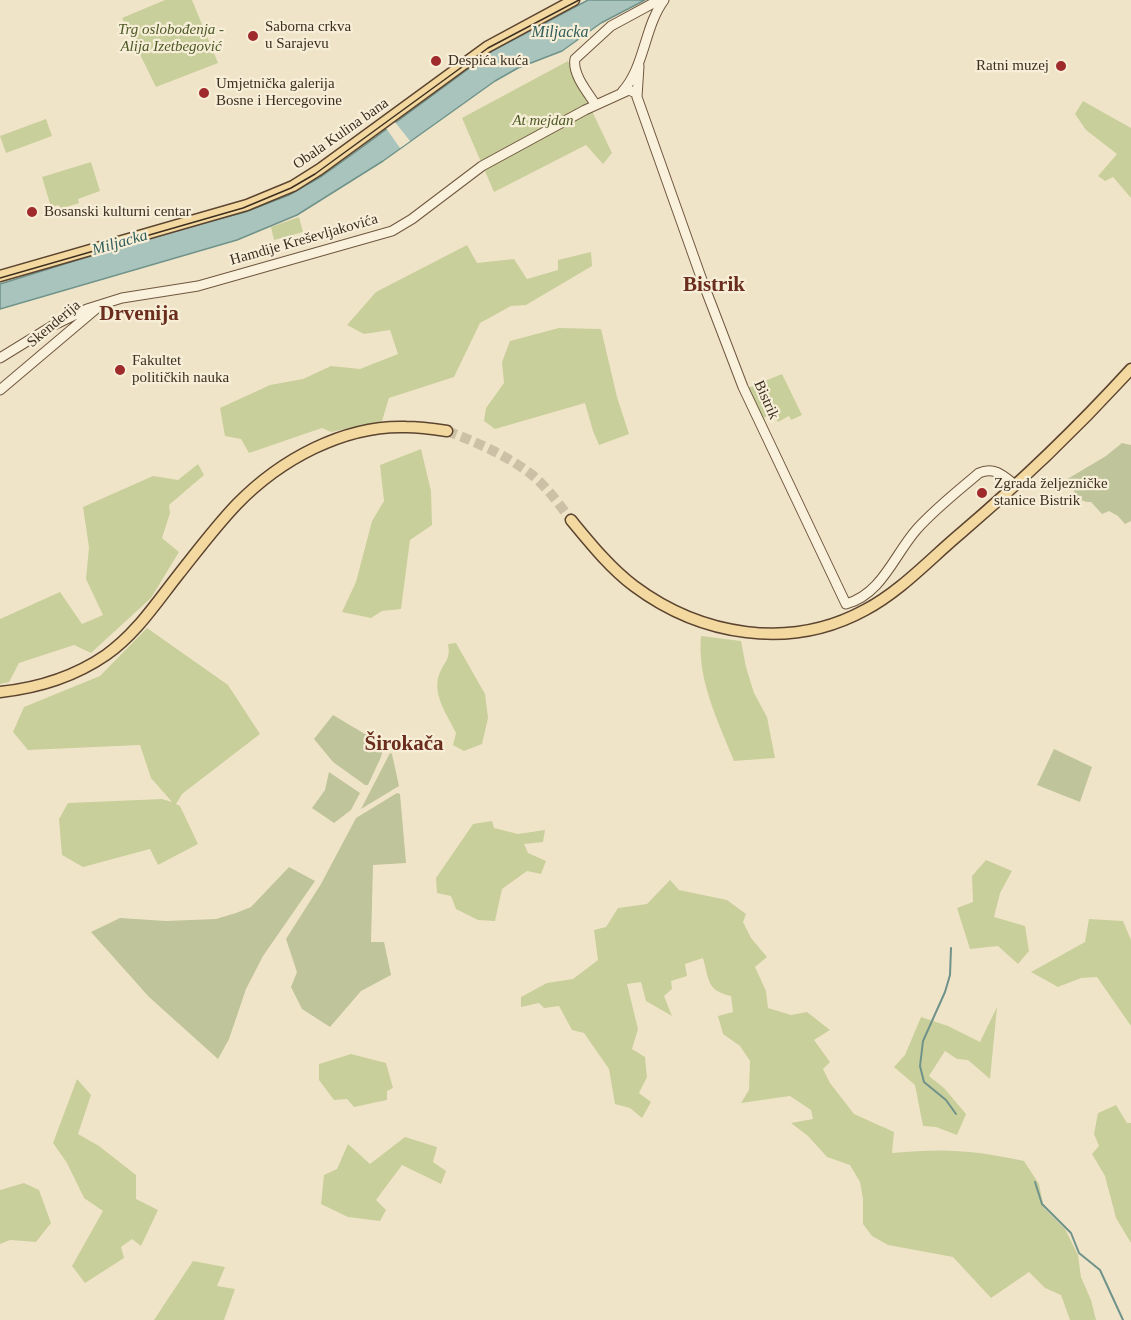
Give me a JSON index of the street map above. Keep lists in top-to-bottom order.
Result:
{
  "streets": {
    "main road": [
      "Obala Kulina bana",
      "Hamdije Kreševljakovića",
      "Skenderija",
      "Bistrik"
    ]
  },
  "crossings": [
    ["Hamdije Kreševljakovića", "Skenderija"]
  ],
  "districts": ["Bistrik", "Drvenija", "Širokača"],
  "water": ["Miljacka"],
  "parks": ["Trg oslobođenja - Alija Izetbegović", "At mejdan"],
  "places": [
    "Saborna crkva u Sarajevu",
    "Despića kuća",
    "Ratni muzej",
    "Umjetnička galerija Bosne i Hercegovine",
    "Bosanski kulturni centar",
    "Fakultet političkih nauka",
    "Zgrada željezničke stanice Bistrik"
  ]
}
